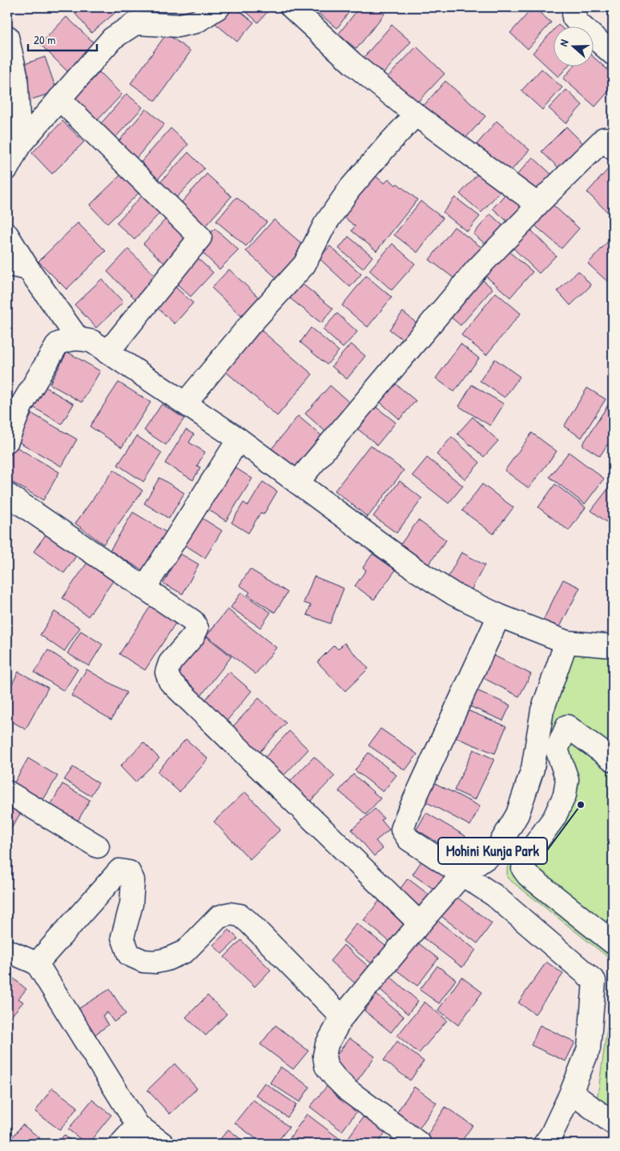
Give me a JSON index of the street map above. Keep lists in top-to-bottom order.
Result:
{
  "places": ["Mohini Kunja Park"],
  "scale_bar": "20 m",
  "north": "left"
}
